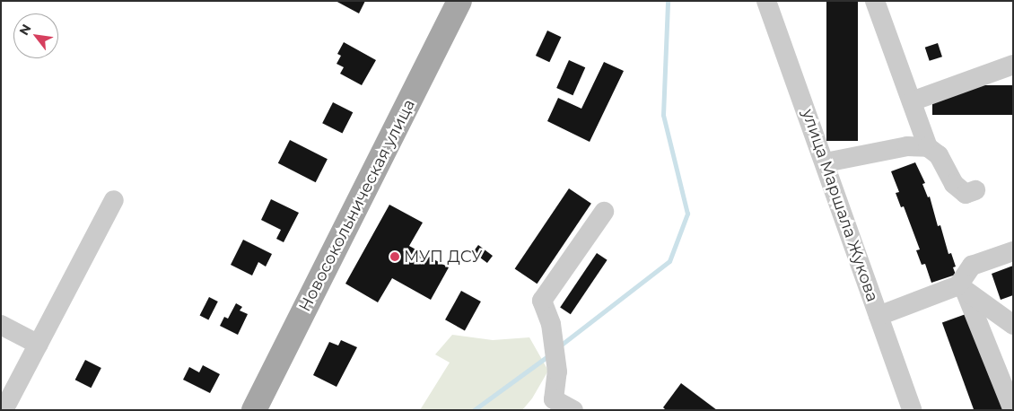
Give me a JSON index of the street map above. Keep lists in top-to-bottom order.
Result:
{
  "streets": {
    "main road": ["Новосокольническая улица"],
    "street": ["улица Маршала Жукова"]
  },
  "places": ["МУП ДСУ"],
  "north": "top left"
}
